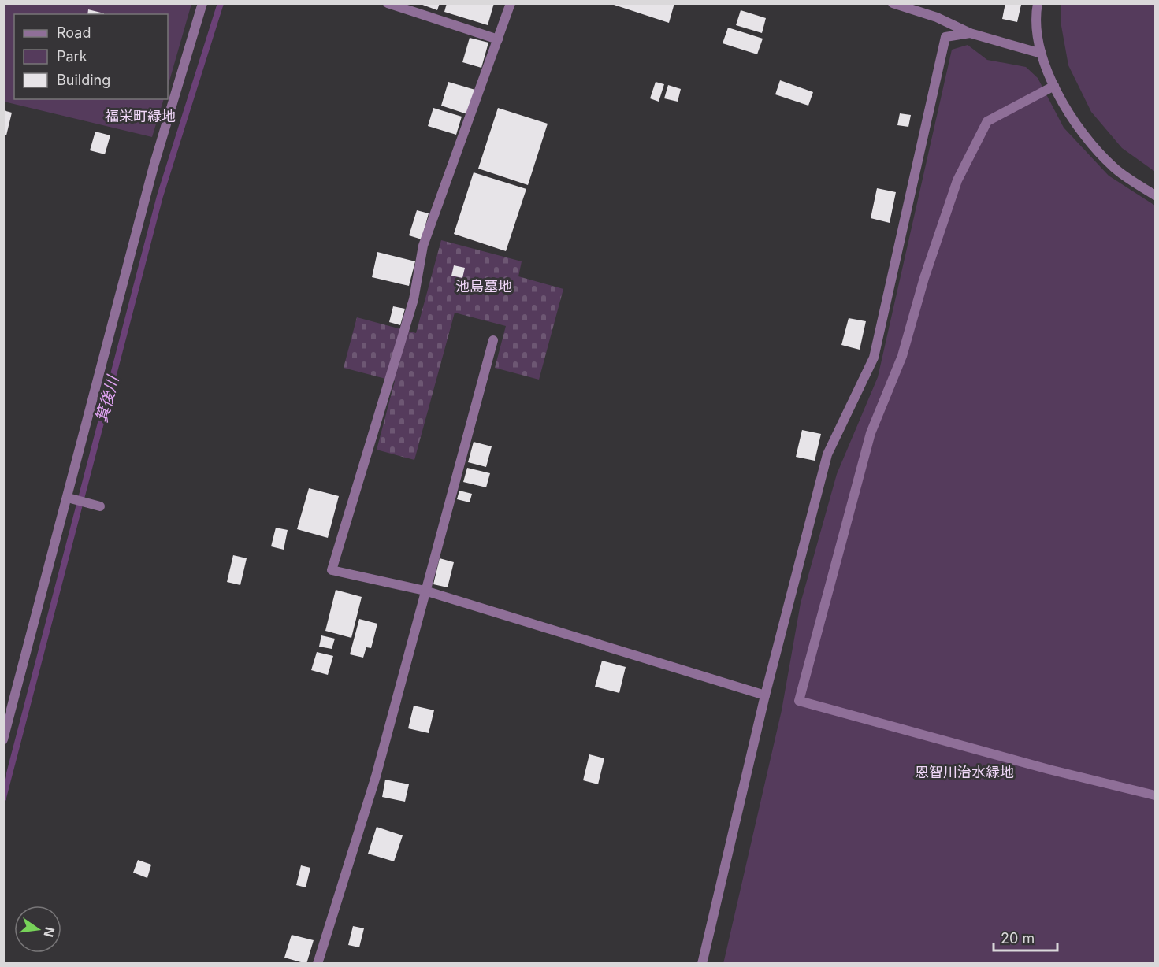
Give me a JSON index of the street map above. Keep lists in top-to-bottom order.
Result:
{
  "water": ["箕後川"],
  "parks": ["福栄町緑地", "池島墓地", "恩智川治水緑地"],
  "legend": ["Road", "Park", "Building"],
  "scale_bar": "20 m",
  "north": "right"
}
